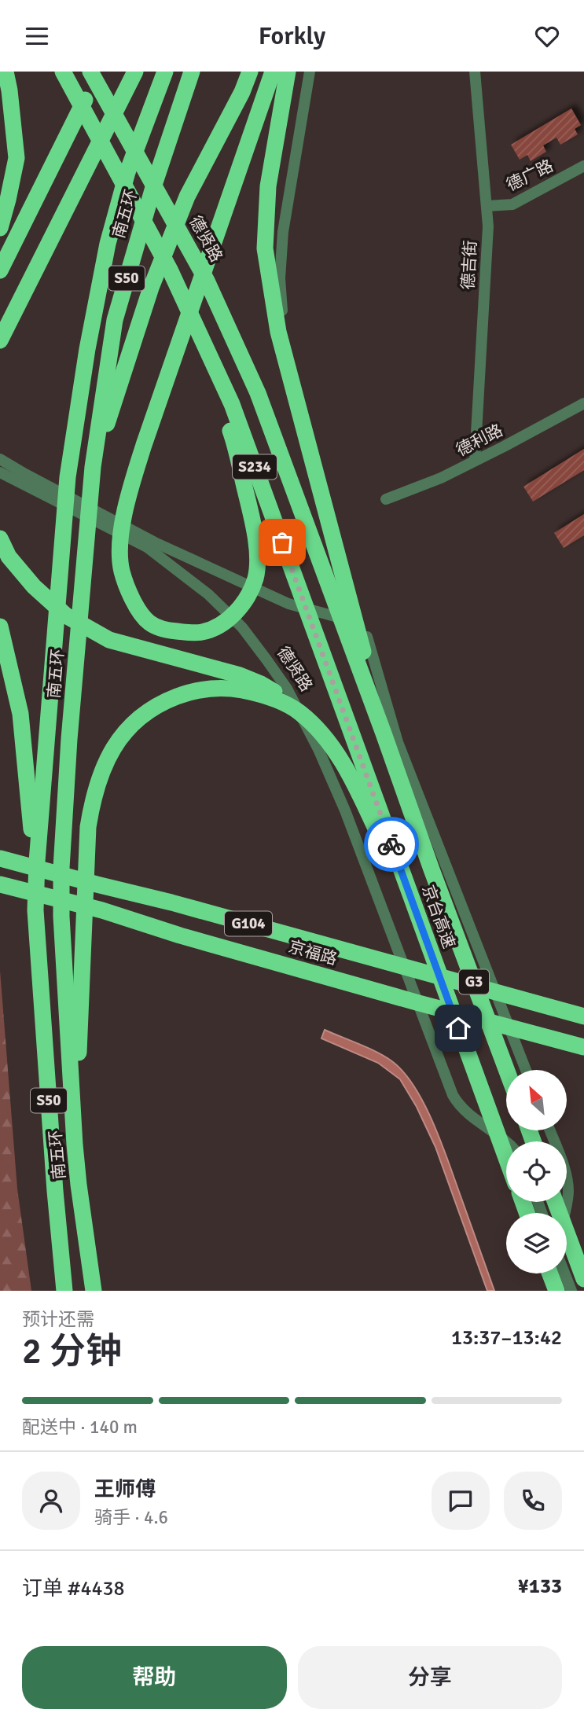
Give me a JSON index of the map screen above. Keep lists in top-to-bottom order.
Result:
{
  "streets": {
    "highway": [
      "南五环",
      "德贤路",
      "S50",
      "S234",
      "京台高速",
      "G104",
      "京福路",
      "G3"
    ],
    "street": ["德广路", "德吉街", "德利路"]
  },
  "crossings": [
    ["德广路", "德吉街"],
    ["德贤路", "京台高速"],
    ["德贤路", "京福路"],
    ["德吉街", "德利路"]
  ],
  "north": "top left",
  "page": {
    "header": "Forkly",
    "heading": ["2 分钟", "预计还需", "13:37–13:42"],
    "panel": [
      "王师傅",
      "骑手 · 4.6",
      "订单 #4438",
      "¥133"
    ],
    "bar": "配送中 · 140 m",
    "buttons": ["帮助", "分享"]
  }
}
